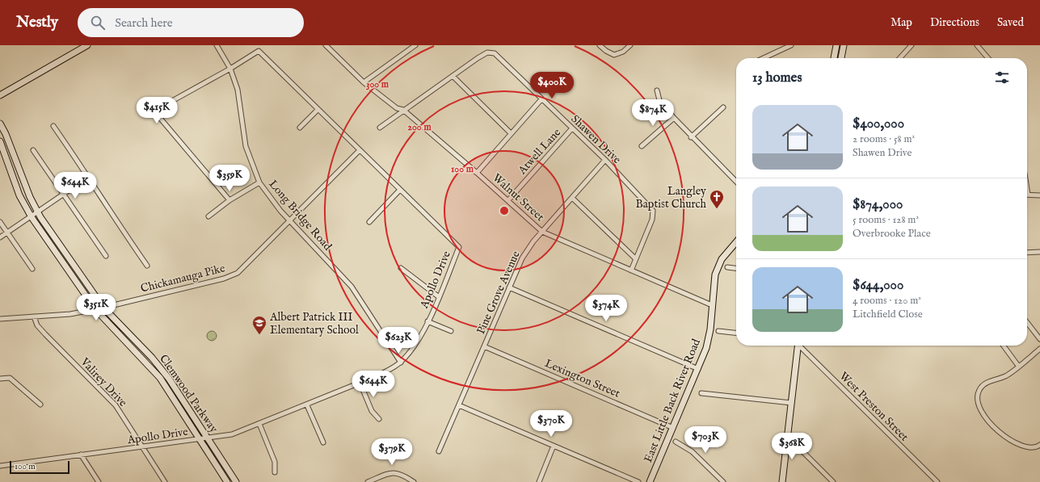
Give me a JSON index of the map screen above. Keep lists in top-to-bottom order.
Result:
{
  "streets": {
    "street": [
      "Shawen Drive",
      "Atwell Lane",
      "Walnut Street",
      "Long Bridge Road",
      "Chickamauga Pike",
      "Apollo Drive",
      "Pine Grove Avenue",
      "Lexington Street",
      "Valirey Drive",
      "Clemwood Parkway",
      "East Little Back River Road",
      "West Preston Street"
    ]
  },
  "crossings": [
    ["Shawen Drive", "Atwell Lane"],
    ["Shawen Drive", "Walnut Street"],
    ["Shawen Drive", "Pine Grove Avenue"],
    ["Atwell Lane", "Walnut Street"],
    ["Walnut Street", "Pine Grove Avenue"],
    ["Walnut Street", "East Little Back River Road"],
    ["Long Bridge Road", "Chickamauga Pike"],
    ["Long Bridge Road", "Apollo Drive"],
    ["Chickamauga Pike", "Apollo Drive"],
    ["Chickamauga Pike", "Valirey Drive"],
    ["Chickamauga Pike", "Clemwood Parkway"],
    ["Apollo Drive", "Valirey Drive"],
    ["Apollo Drive", "Clemwood Parkway"],
    ["Pine Grove Avenue", "Lexington Street"],
    ["Lexington Street", "East Little Back River Road"]
  ],
  "places": {
    "church": ["Langley Baptist Church"],
    "school or university": ["Albert Patrick III Elementary School"]
  },
  "scale_bar": "100 m",
  "page": {
    "header": "Nestly",
    "search": "Search here",
    "nav": ["Map", "Directions", "Saved"],
    "heading": "13 homes",
    "price": [
      "$400K",
      "$415K",
      "$874K",
      "$359K",
      "$644K",
      "$351K",
      "$374K",
      "$623K",
      "$644K",
      "$370K",
      "$703K",
      "$368K",
      "$379K"
    ],
    "list": [
      {
        "name": "$400,000",
        "note": "2 rooms · 58 m² · Shawen Drive"
      },
      {
        "name": "$874,000",
        "note": "5 rooms · 128 m² · Overbrooke Place"
      },
      {
        "name": "$644,000",
        "note": "4 rooms · 120 m² · Litchfield Close"
      }
    ],
    "scale": "100 m"
  },
  "rings": ["300 m", "200 m", "100 m"]
}
